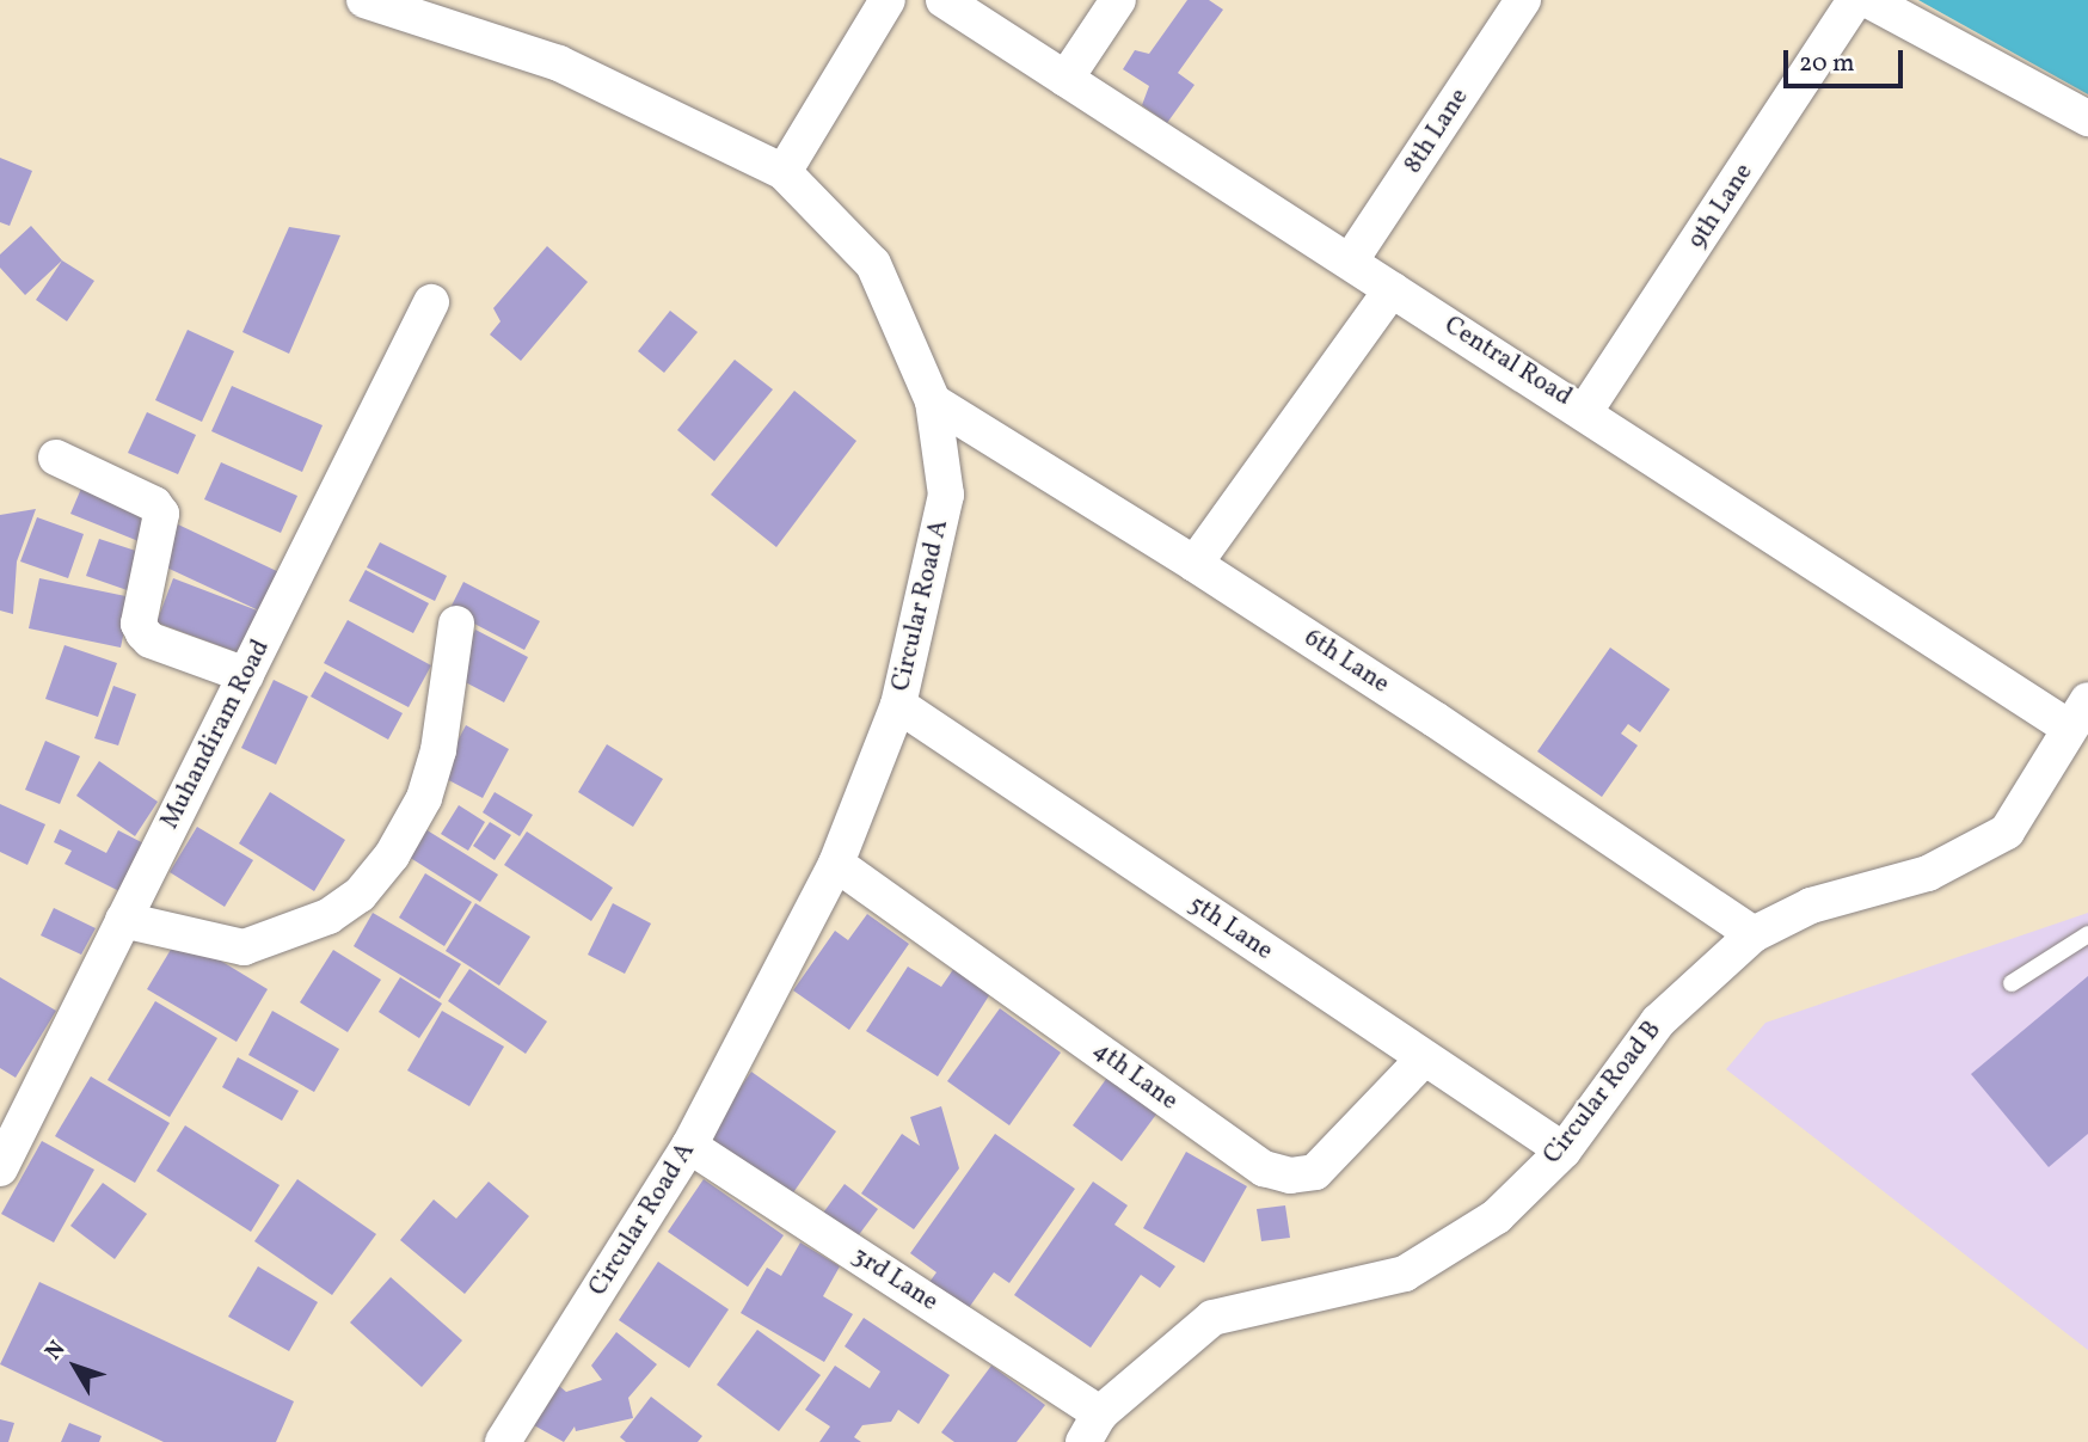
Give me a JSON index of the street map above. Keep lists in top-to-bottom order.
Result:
{
  "streets": {
    "street": [
      "8th Lane",
      "9th Lane",
      "Central Road",
      "Circular Road A",
      "6th Lane",
      "Muhandiram Road",
      "5th Lane",
      "4th Lane",
      "Circular Road B",
      "3rd Lane"
    ]
  },
  "crossings": [
    ["8th Lane", "Central Road"],
    ["9th Lane", "Central Road"],
    ["Central Road", "Circular Road B"],
    ["Circular Road A", "6th Lane"],
    ["Circular Road A", "5th Lane"],
    ["Circular Road A", "4th Lane"],
    ["Circular Road A", "3rd Lane"],
    ["6th Lane", "Circular Road B"],
    ["5th Lane", "4th Lane"],
    ["5th Lane", "Circular Road B"],
    ["Circular Road B", "3rd Lane"]
  ],
  "scale_bar": "20 m",
  "north": "top left"
}
